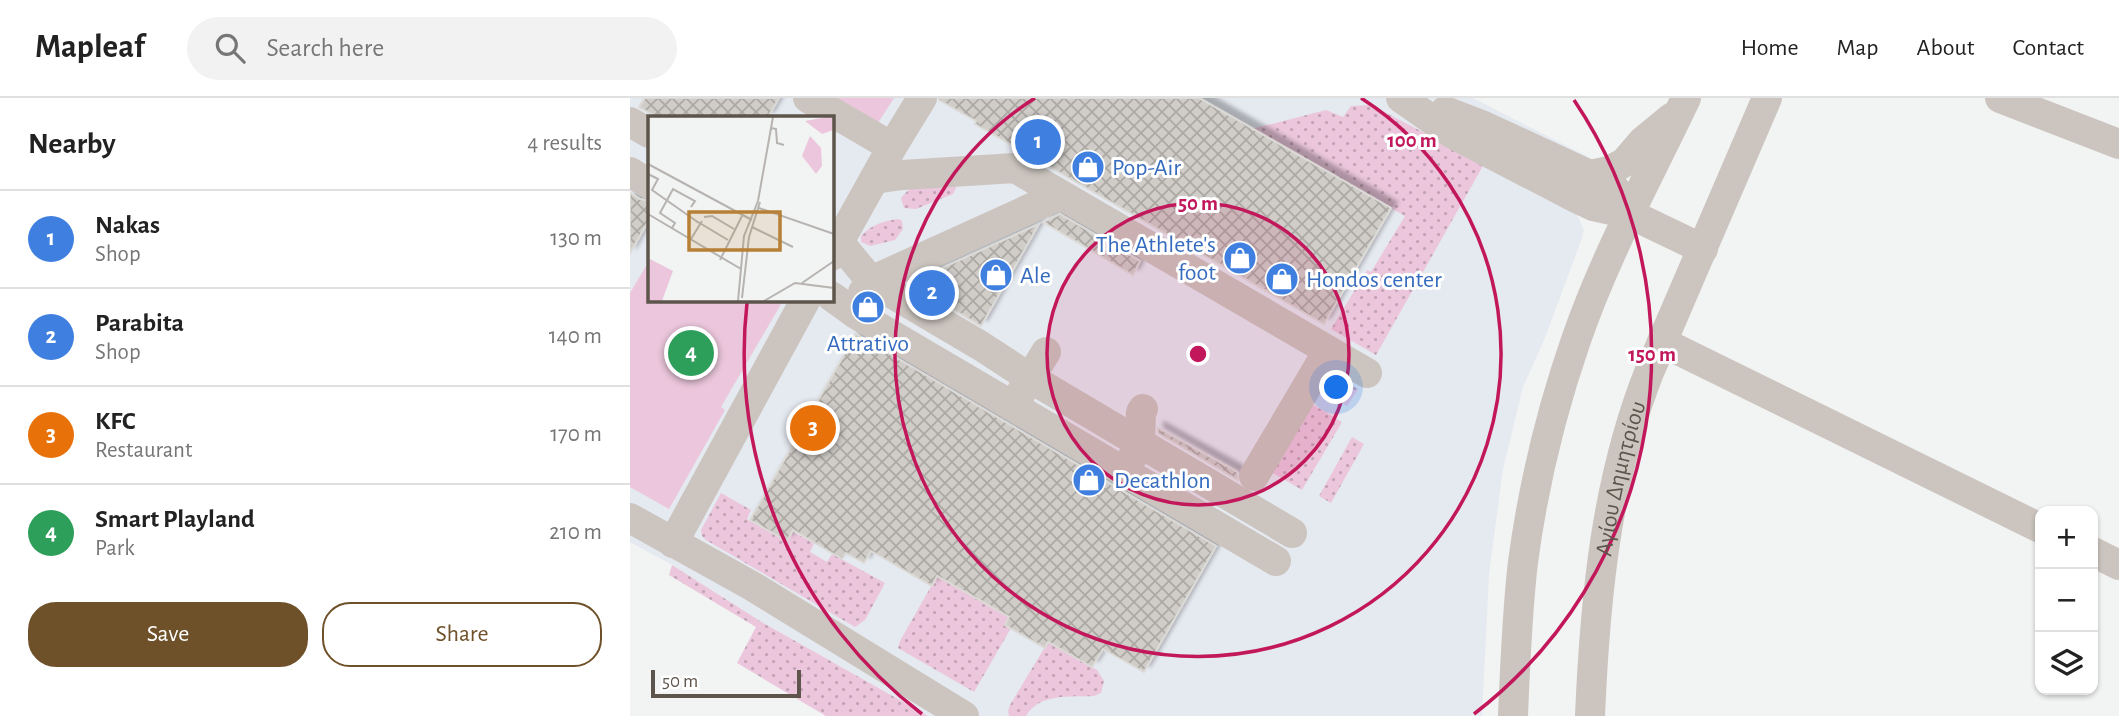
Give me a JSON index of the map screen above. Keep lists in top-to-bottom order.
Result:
{
  "streets": {
    "street": ["Αγίου Δημητρίου"]
  },
  "places": {
    "shop": [
      "Pop-Air",
      "The Athlete's foot",
      "Ale",
      "Hondos center",
      "Attrativo",
      "Decathlon"
    ]
  },
  "scale_bar": "50 m",
  "page": {
    "header": "Mapleaf",
    "search": "Search here",
    "nav": [
      "Home",
      "Map",
      "About",
      "Contact"
    ],
    "heading": ["Nearby", "4 results"],
    "pins": [
      "1",
      "2",
      "4",
      "3"
    ],
    "list": [
      {
        "mark": "1",
        "name": "Nakas",
        "note": "Shop",
        "value": "130 m"
      },
      {
        "mark": "2",
        "name": "Parabita",
        "note": "Shop",
        "value": "140 m"
      },
      {
        "mark": "3",
        "name": "KFC",
        "note": "Restaurant",
        "value": "170 m"
      },
      {
        "mark": "4",
        "name": "Smart Playland",
        "note": "Park",
        "value": "210 m"
      }
    ],
    "map_buttons": ["+", "−"],
    "buttons": ["Save", "Share"],
    "scale": "50 m"
  },
  "rings": ["100 m", "50 m", "150 m"]
}
